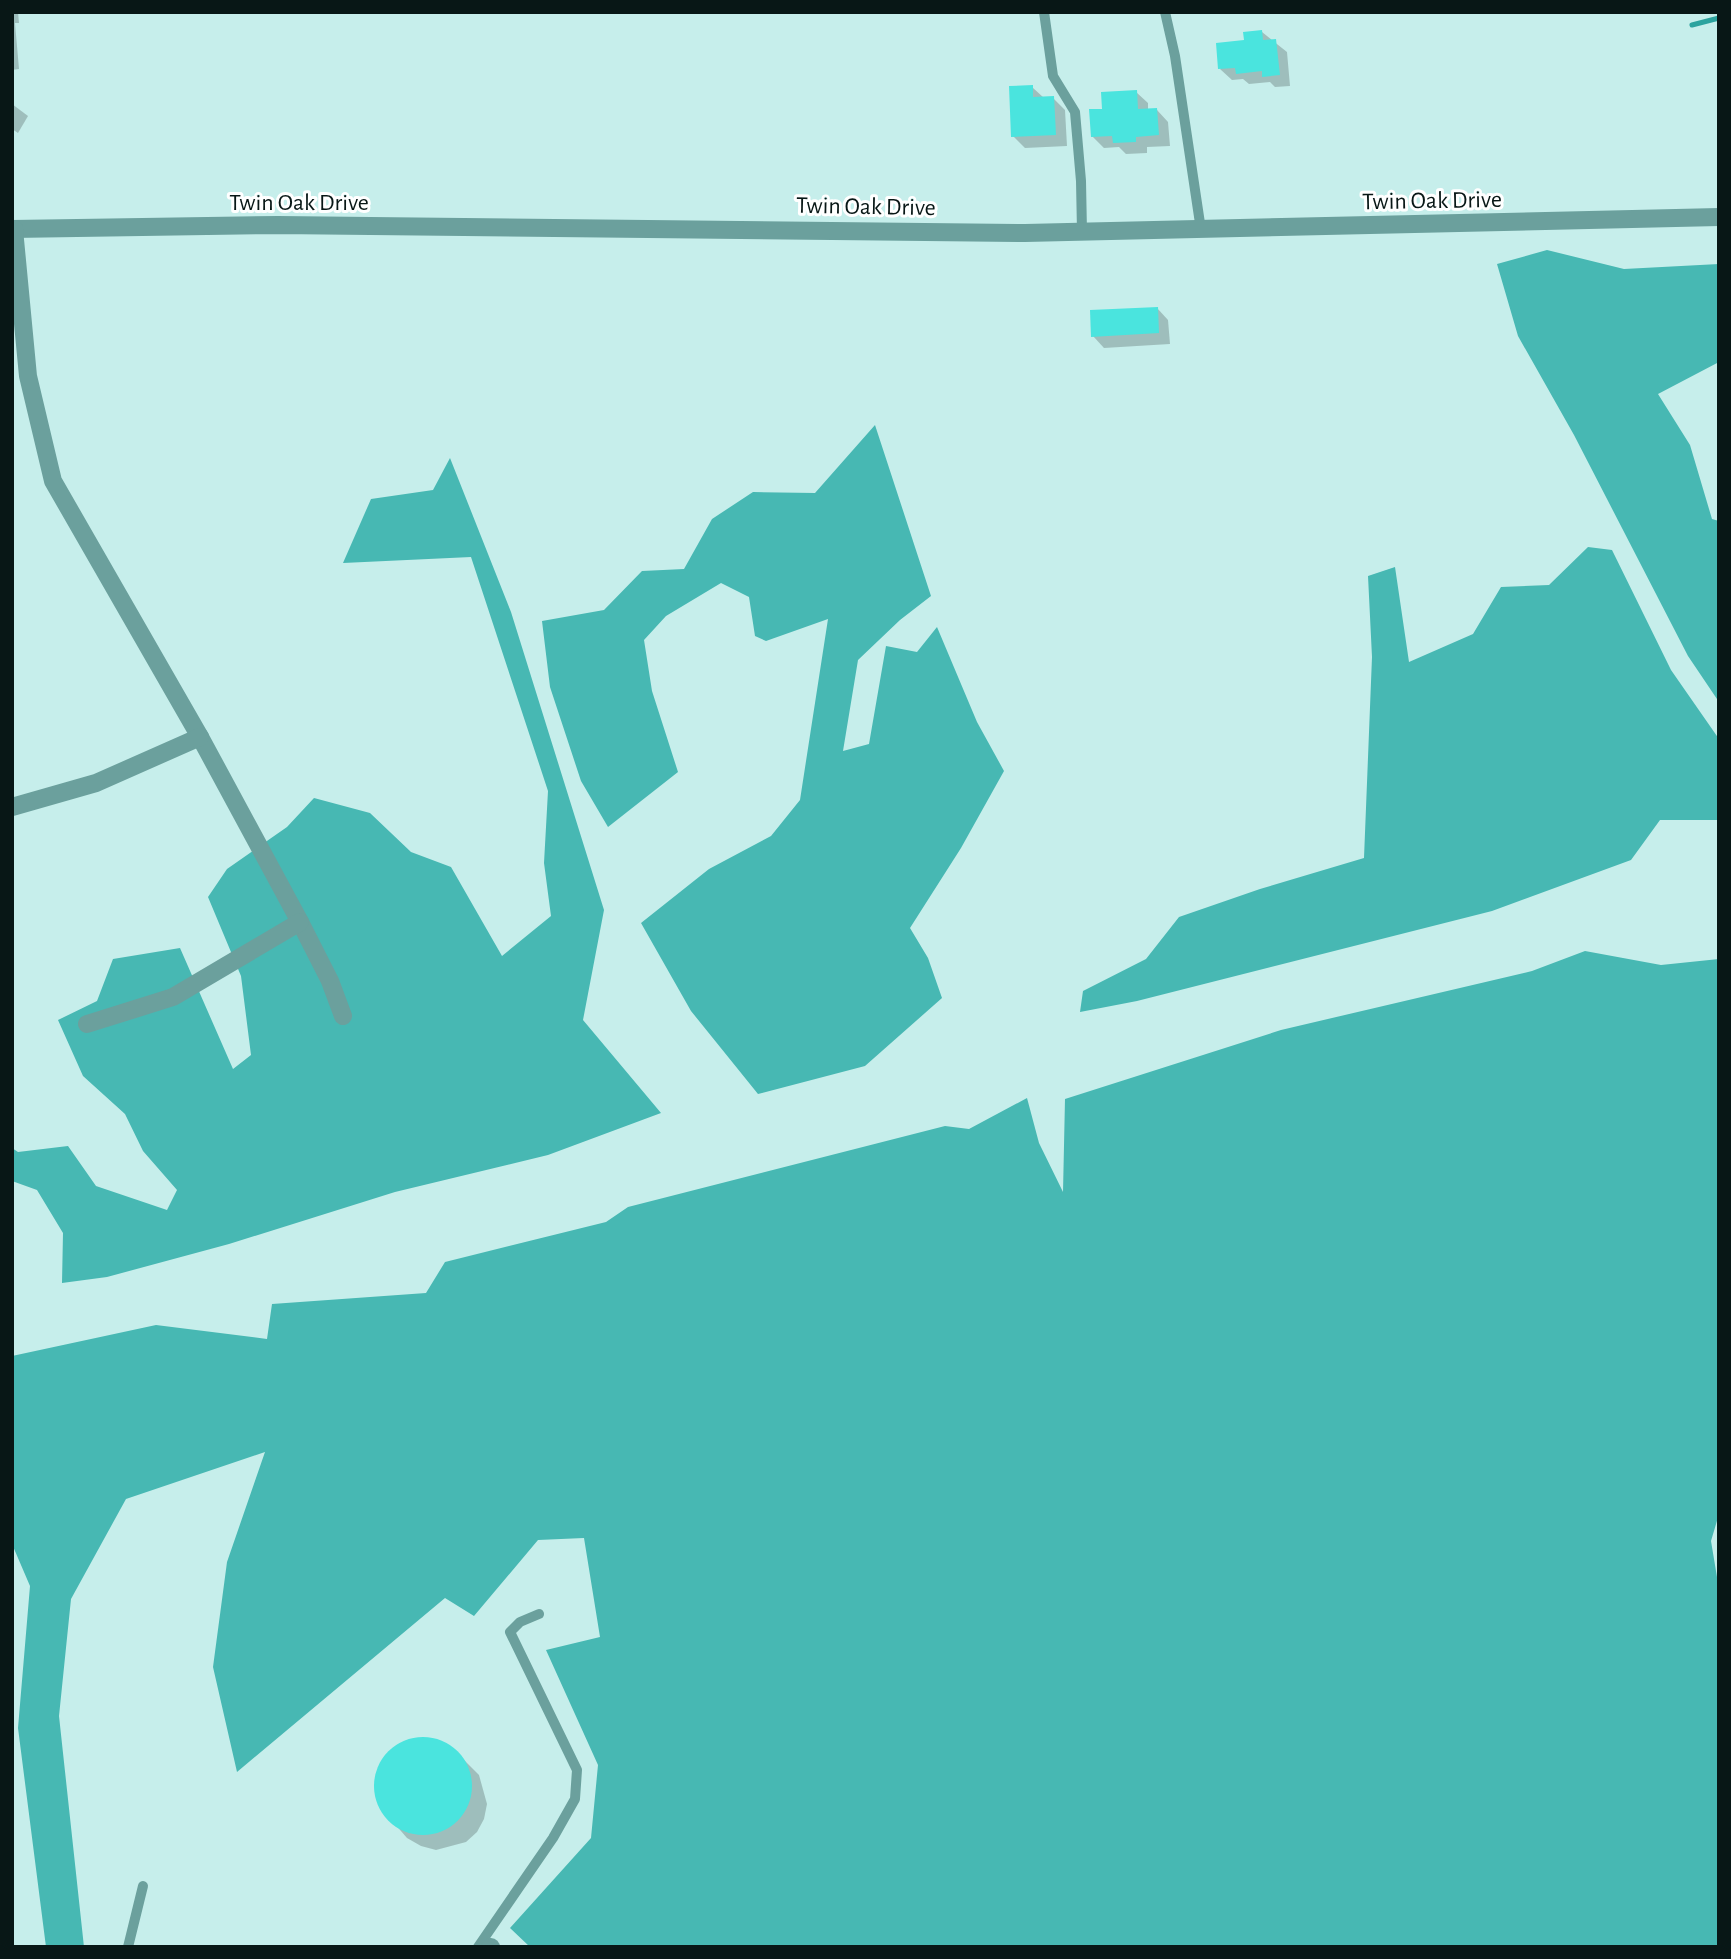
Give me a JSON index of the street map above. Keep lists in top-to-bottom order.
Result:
{
  "streets": {
    "street": ["Twin Oak Drive"]
  }
}
